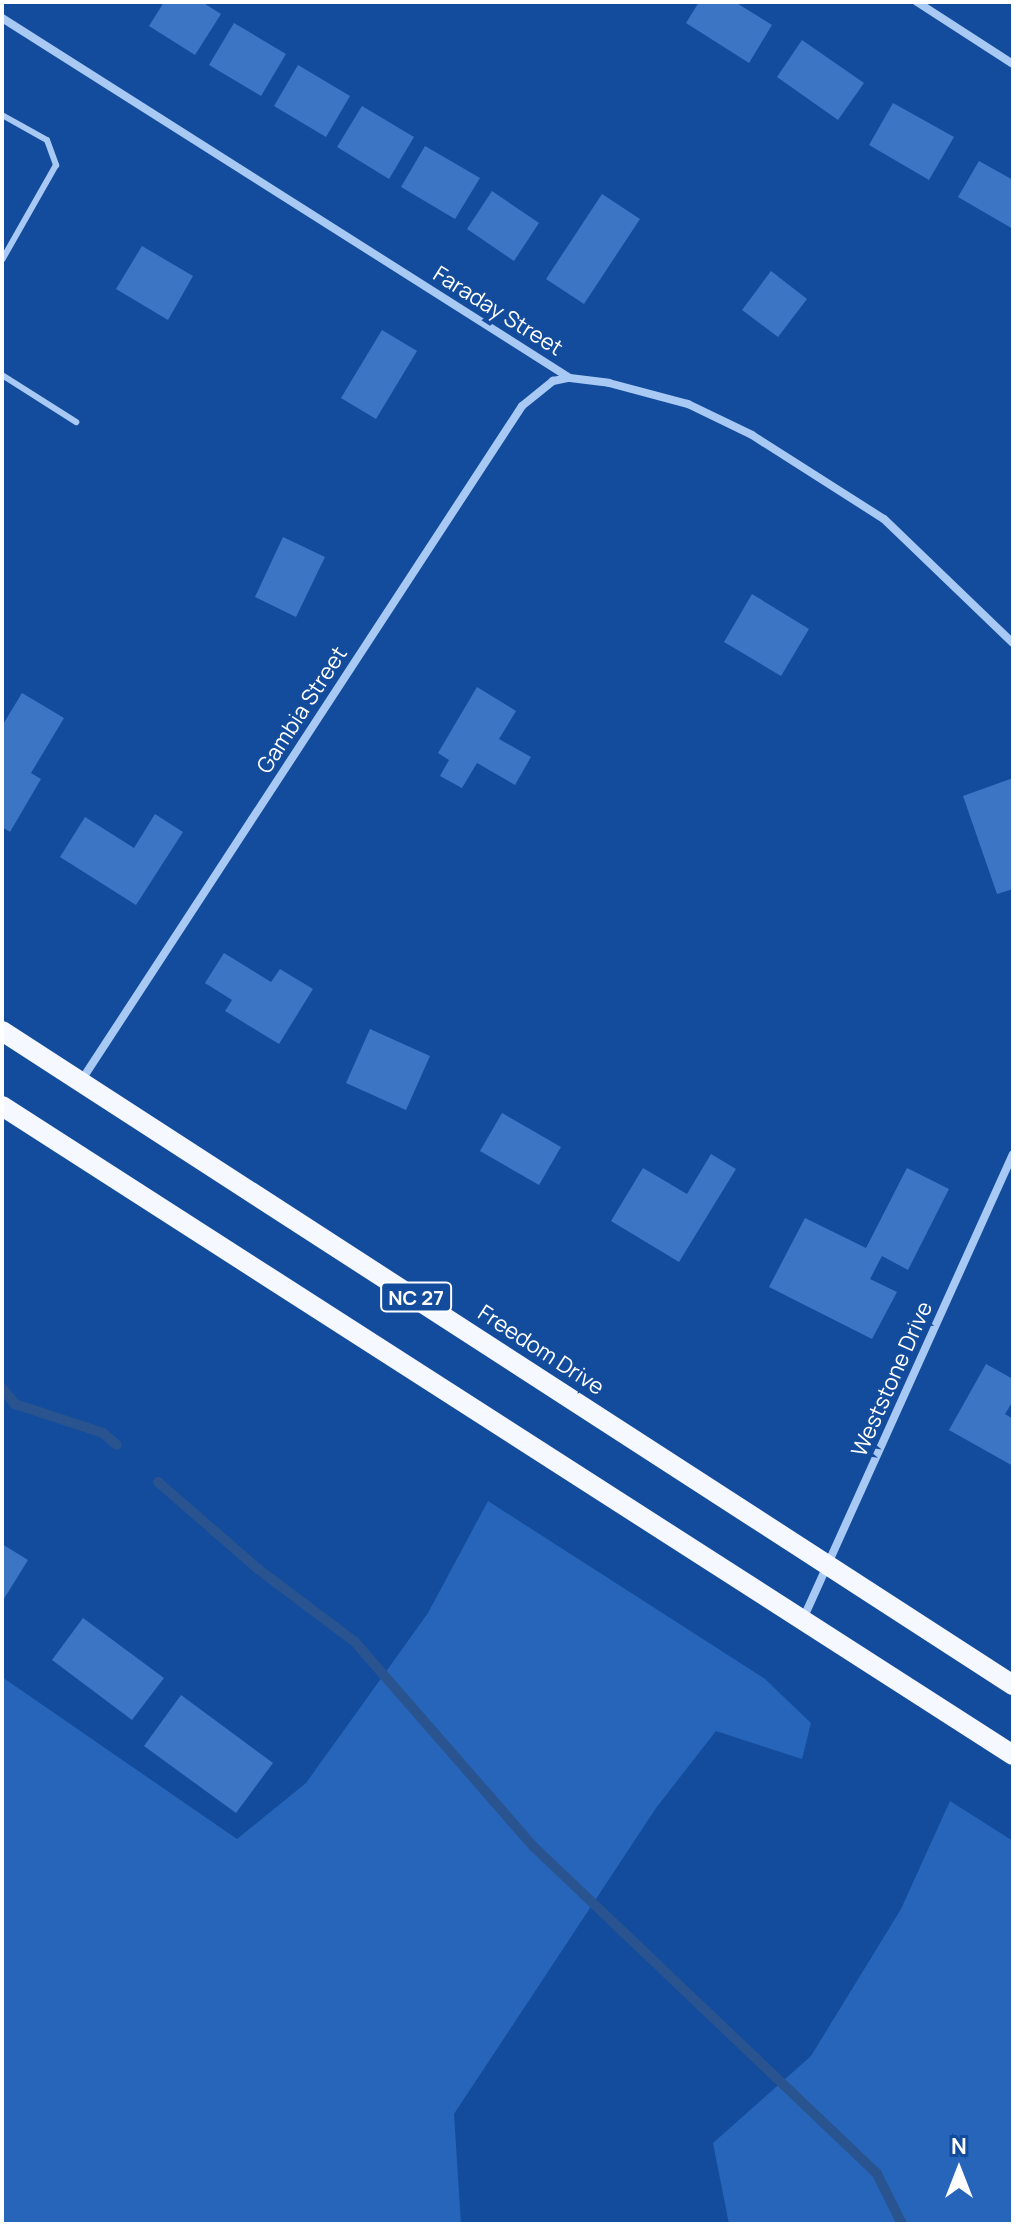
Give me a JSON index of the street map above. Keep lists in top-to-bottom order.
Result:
{
  "streets": {
    "main road": ["NC 27", "Freedom Drive"],
    "street": ["Faraday Street", "Gambia Street", "Weststone Drive"]
  },
  "crossings": [
    ["Faraday Street", "Gambia Street"],
    ["Gambia Street", "Freedom Drive"],
    ["NC 27", "Weststone Drive"],
    ["Freedom Drive", "Weststone Drive"]
  ],
  "north": "top"
}
